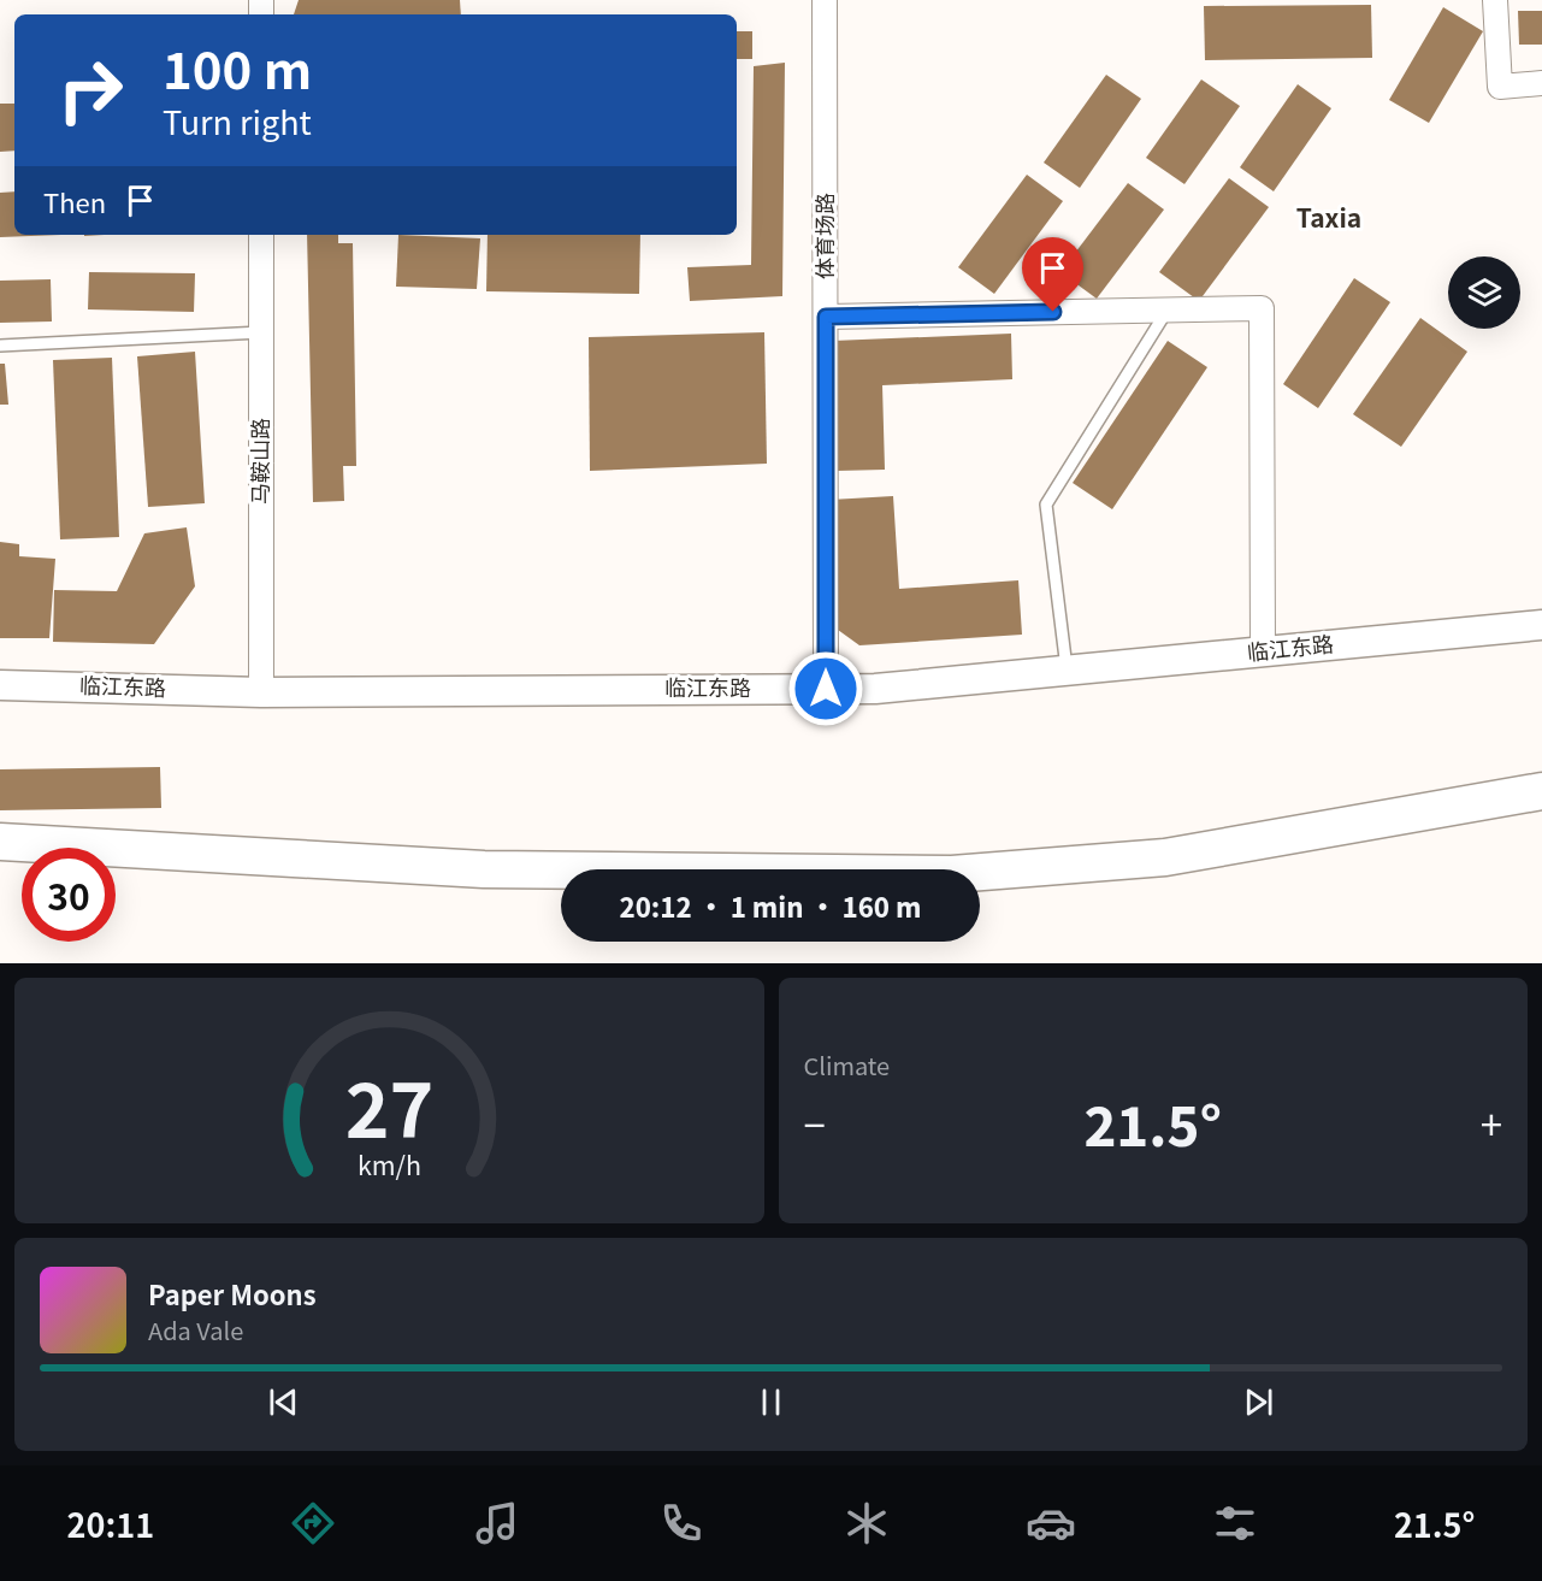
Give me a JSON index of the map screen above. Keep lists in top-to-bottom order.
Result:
{
  "streets": {
    "street": ["体育场路", "马鞍山路", "临江东路"]
  },
  "crossings": [
    ["体育场路", "临江东路"],
    ["马鞍山路", "临江东路"]
  ],
  "districts": ["Taxia"],
  "page": {
    "turn": ["100 m", "Turn right"],
    "then": "Then",
    "limit": "30",
    "trip": "20:12 · 1 min · 160 m",
    "tile": "Climate",
    "heat": ["−", "21.5°", "+"],
    "song": ["Paper Moons", "Ada Vale"],
    "tabs": ["20:11", "21.5°"],
    "gauge": ["27", "km/h"]
  }
}
